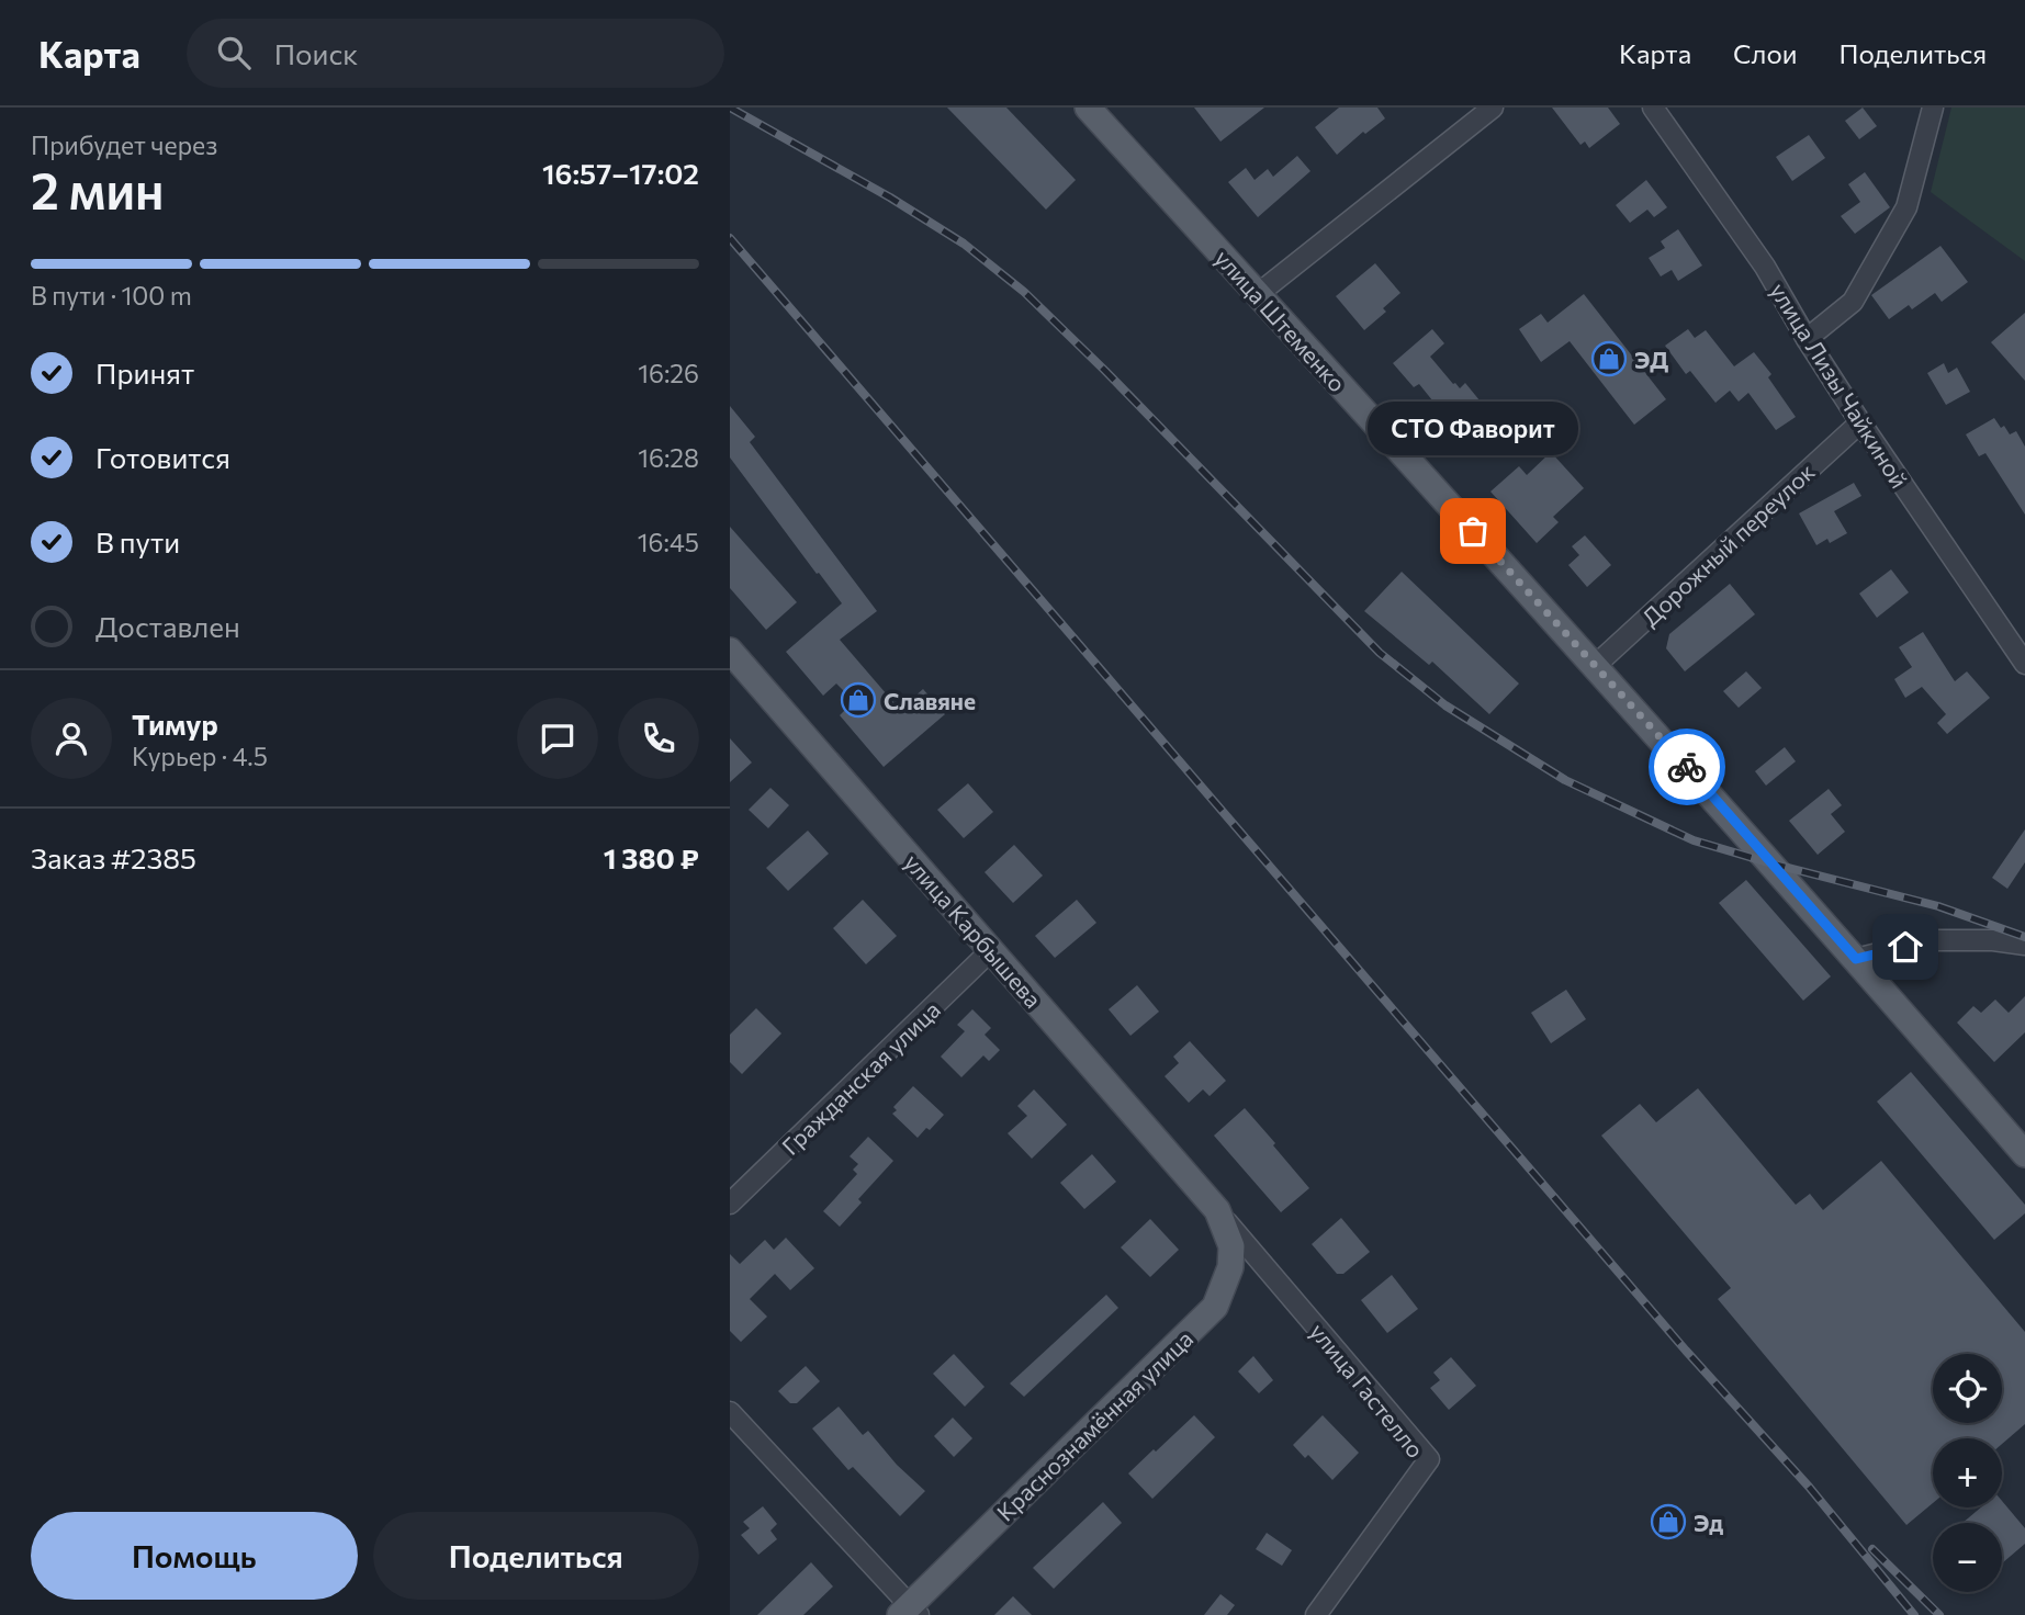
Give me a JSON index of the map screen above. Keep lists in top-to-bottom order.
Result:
{
  "streets": {
    "main road": ["улица Штеменко", "улица Карбышева", "Краснознамённая улица"],
    "street": [
      "улица Лизы Чайкиной",
      "Дорожный переулок",
      "Гражданская улица",
      "улица Гастелло"
    ]
  },
  "crossings": [
    ["улица Штеменко", "Дорожный переулок"],
    ["улица Лизы Чайкиной", "Дорожный переулок"],
    ["улица Карбышева", "Гражданская улица"],
    ["улица Карбышева", "улица Гастелло"],
    ["улица Карбышева", "Краснознамённая улица"],
    ["улица Гастелло", "Краснознамённая улица"]
  ],
  "places": {
    "shop": ["ЭД", "Славяне", "Эд"],
    "other": ["СТО Фаворит"]
  },
  "page": {
    "header": "Карта",
    "search": "Поиск",
    "nav": ["Карта", "Слои", "Поделиться"],
    "heading": ["2 мин", "Прибудет через", "16:57–17:02"],
    "panel": [
      "Тимур",
      "Курьер · 4.5",
      "Заказ #2385",
      "1 380 ₽"
    ],
    "bar": "В пути · 100 m",
    "list": [
      ["Принят", "16:26"],
      ["Готовится", "16:28"],
      ["В пути", "16:45"],
      "Доставлен"
    ],
    "bubble": "СТО Фаворит",
    "map_buttons": ["+", "−"],
    "buttons": ["Помощь", "Поделиться"]
  }
}
